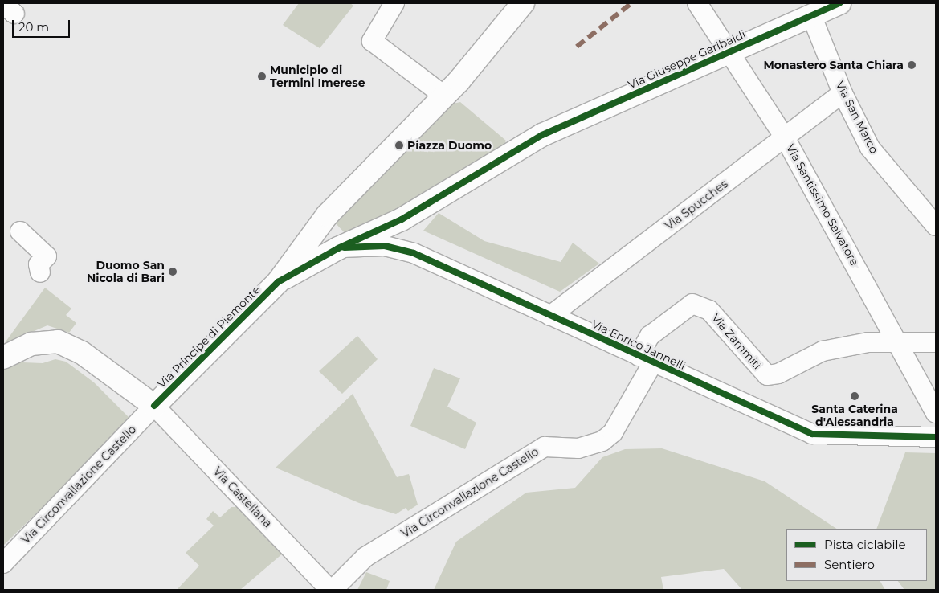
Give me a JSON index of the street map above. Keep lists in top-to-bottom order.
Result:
{
  "streets": {
    "street": [
      "Via Giuseppe Garibaldi",
      "Via San Marco",
      "Via Spucches",
      "Via Santissimo Salvatore",
      "Via Principe di Piemonte",
      "Via Zammiti",
      "Via Enrico Jannelli",
      "Via Circonvallazione Castello",
      "Via Castellana"
    ]
  },
  "crossings": [
    ["Via Giuseppe Garibaldi", "Via San Marco"],
    ["Via Giuseppe Garibaldi", "Via Santissimo Salvatore"],
    ["Via Giuseppe Garibaldi", "Via Principe di Piemonte"],
    ["Via Giuseppe Garibaldi", "Via Enrico Jannelli"],
    ["Via San Marco", "Via Spucches"],
    ["Via Spucches", "Via Santissimo Salvatore"],
    ["Via Spucches", "Via Enrico Jannelli"],
    ["Via Santissimo Salvatore", "Via Zammiti"],
    ["Via Principe di Piemonte", "Via Circonvallazione Castello"],
    ["Via Principe di Piemonte", "Via Castellana"],
    ["Via Zammiti", "Via Enrico Jannelli"],
    ["Via Zammiti", "Via Circonvallazione Castello"],
    ["Via Enrico Jannelli", "Via Circonvallazione Castello"],
    ["Via Circonvallazione Castello", "Via Castellana"]
  ],
  "places": [
    "Monastero Santa Chiara",
    "Municipio di Termini Imerese",
    "Piazza Duomo",
    "Duomo San Nicola di Bari",
    "Santa Caterina d'Alessandria"
  ],
  "legend": ["Pista ciclabile", "Sentiero"],
  "scale_bar": "20 m"
}
